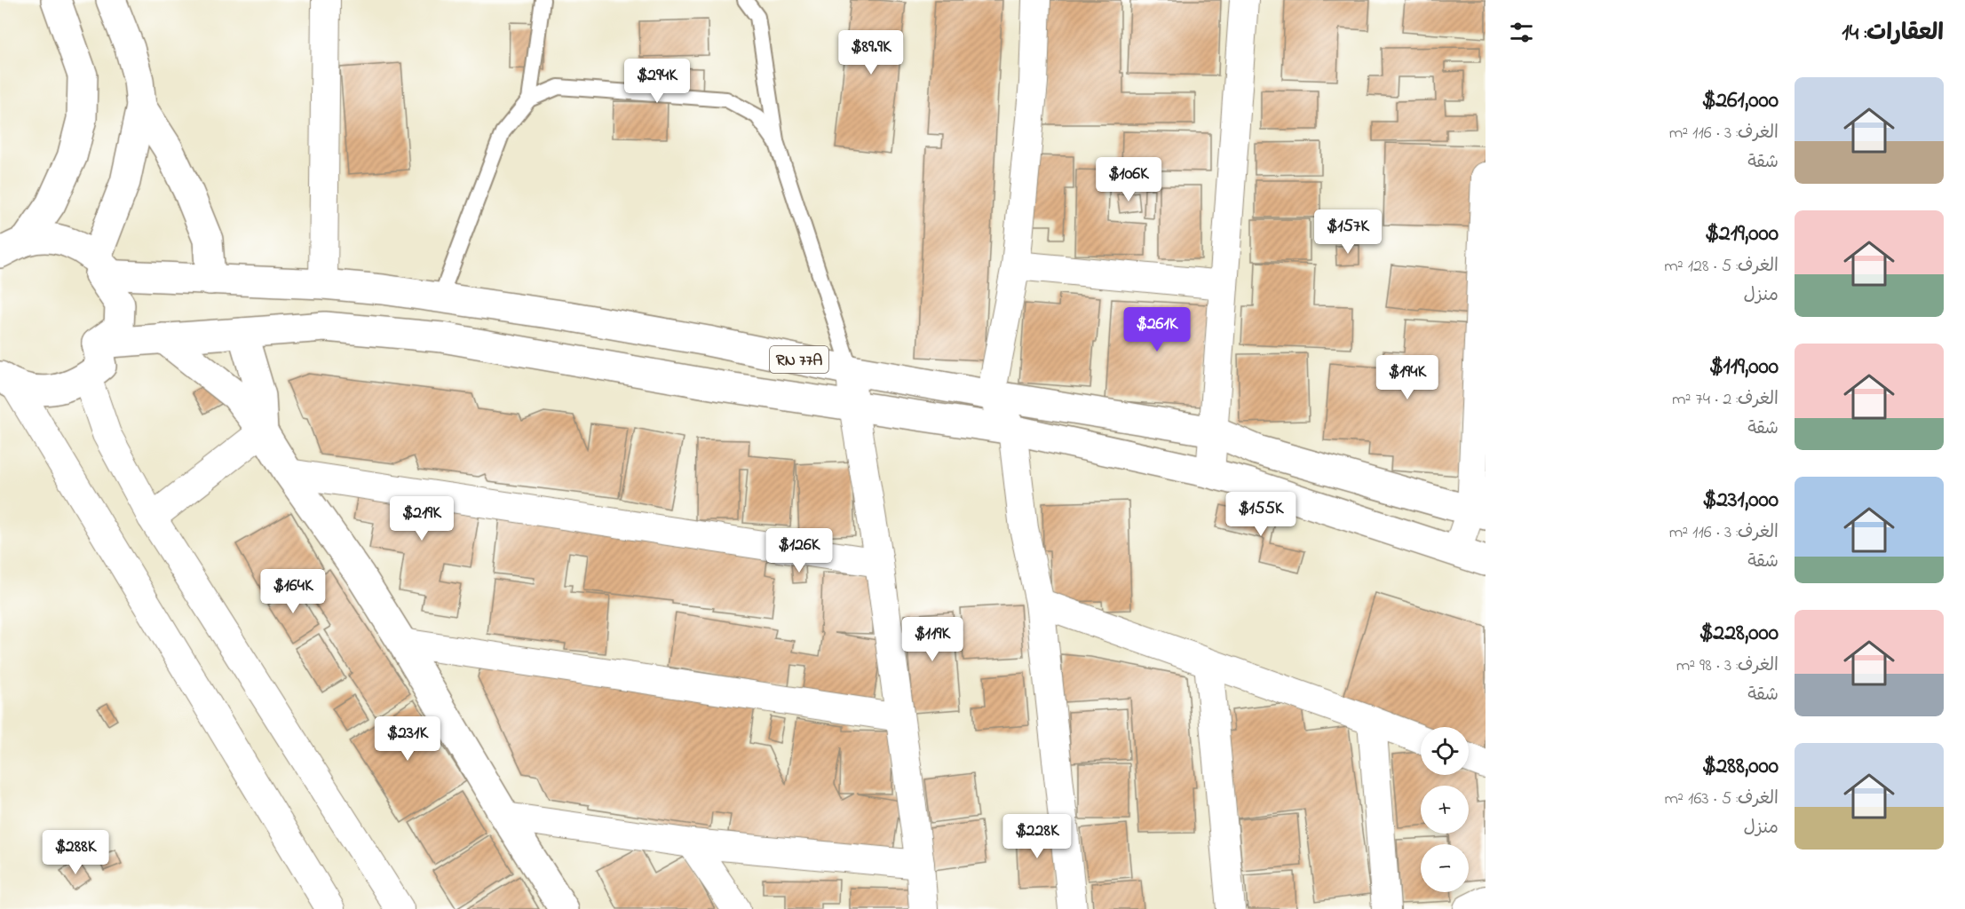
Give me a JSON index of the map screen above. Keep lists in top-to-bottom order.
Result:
{
  "streets": {
    "main road": ["RN 77A"]
  },
  "page": {
    "heading": "العقارات: 14",
    "price": [
      "$89.9K",
      "$294K",
      "$106K",
      "$157K",
      "$261K",
      "$194K",
      "$155K",
      "$219K",
      "$126K",
      "$164K",
      "$119K",
      "$231K",
      "$228K",
      "$288K"
    ],
    "list": [
      {
        "name": "$261,000",
        "note": "الغرف: 3 · 116 m² · شقة"
      },
      {
        "name": "$219,000",
        "note": "الغرف: 5 · 128 m² · منزل"
      },
      {
        "name": "$119,000",
        "note": "الغرف: 2 · 74 m² · شقة"
      },
      {
        "name": "$231,000",
        "note": "الغرف: 3 · 116 m² · شقة"
      },
      {
        "name": "$228,000",
        "note": "الغرف: 3 · 98 m² · شقة"
      },
      {
        "name": "$288,000",
        "note": "الغرف: 5 · 163 m² · منزل"
      }
    ],
    "map_buttons": ["+", "−"]
  }
}
